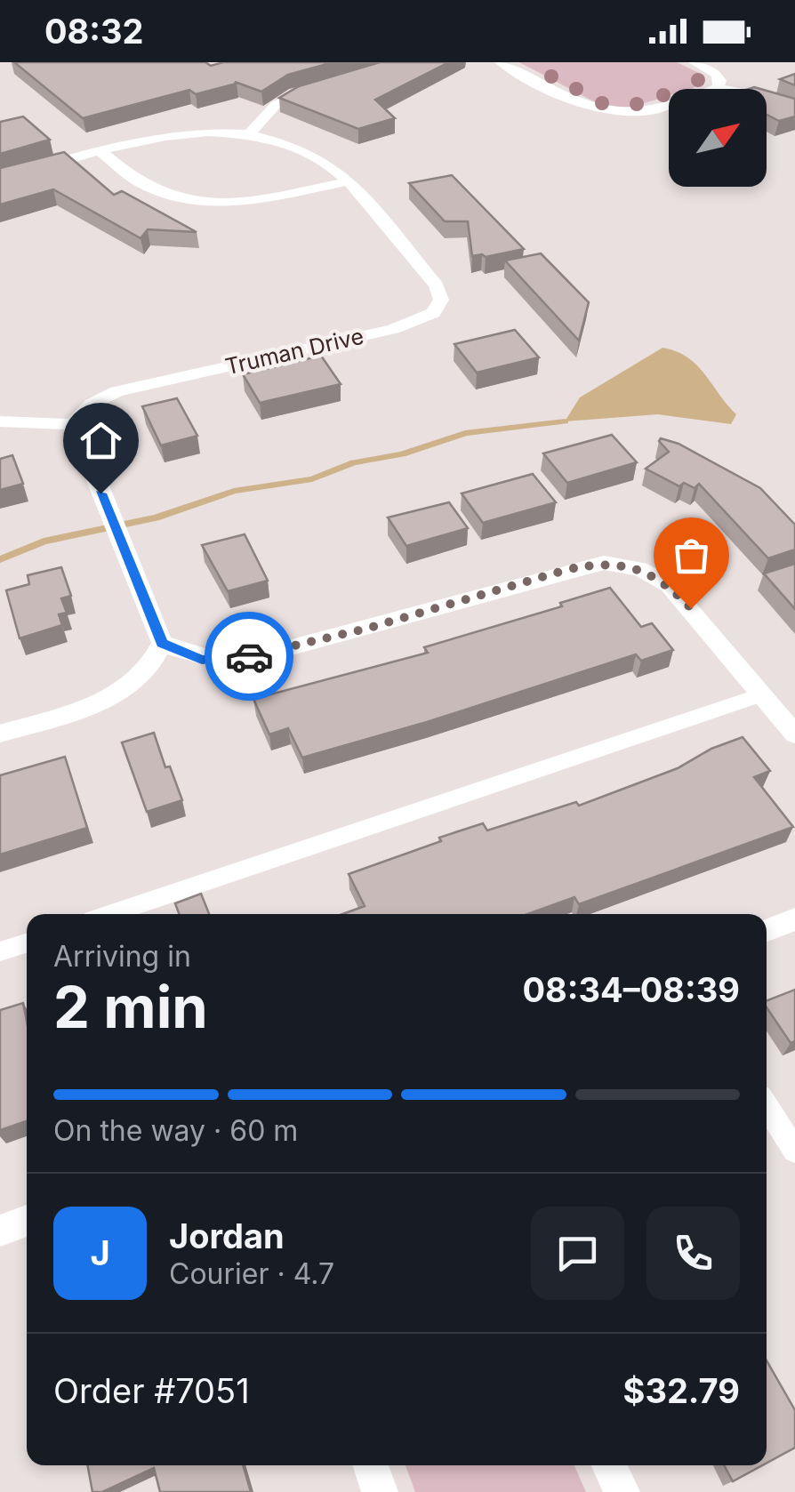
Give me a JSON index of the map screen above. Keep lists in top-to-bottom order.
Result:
{
  "streets": {
    "street": ["Truman Drive"]
  },
  "north": "top right",
  "page": {
    "status": "08:32",
    "heading": ["2 min", "Arriving in", "08:34–08:39"],
    "panel": [
      "Jordan",
      "Courier · 4.7",
      "Order #7051",
      "$32.79"
    ],
    "bar": "On the way · 60 m",
    "round": "J"
  }
}
